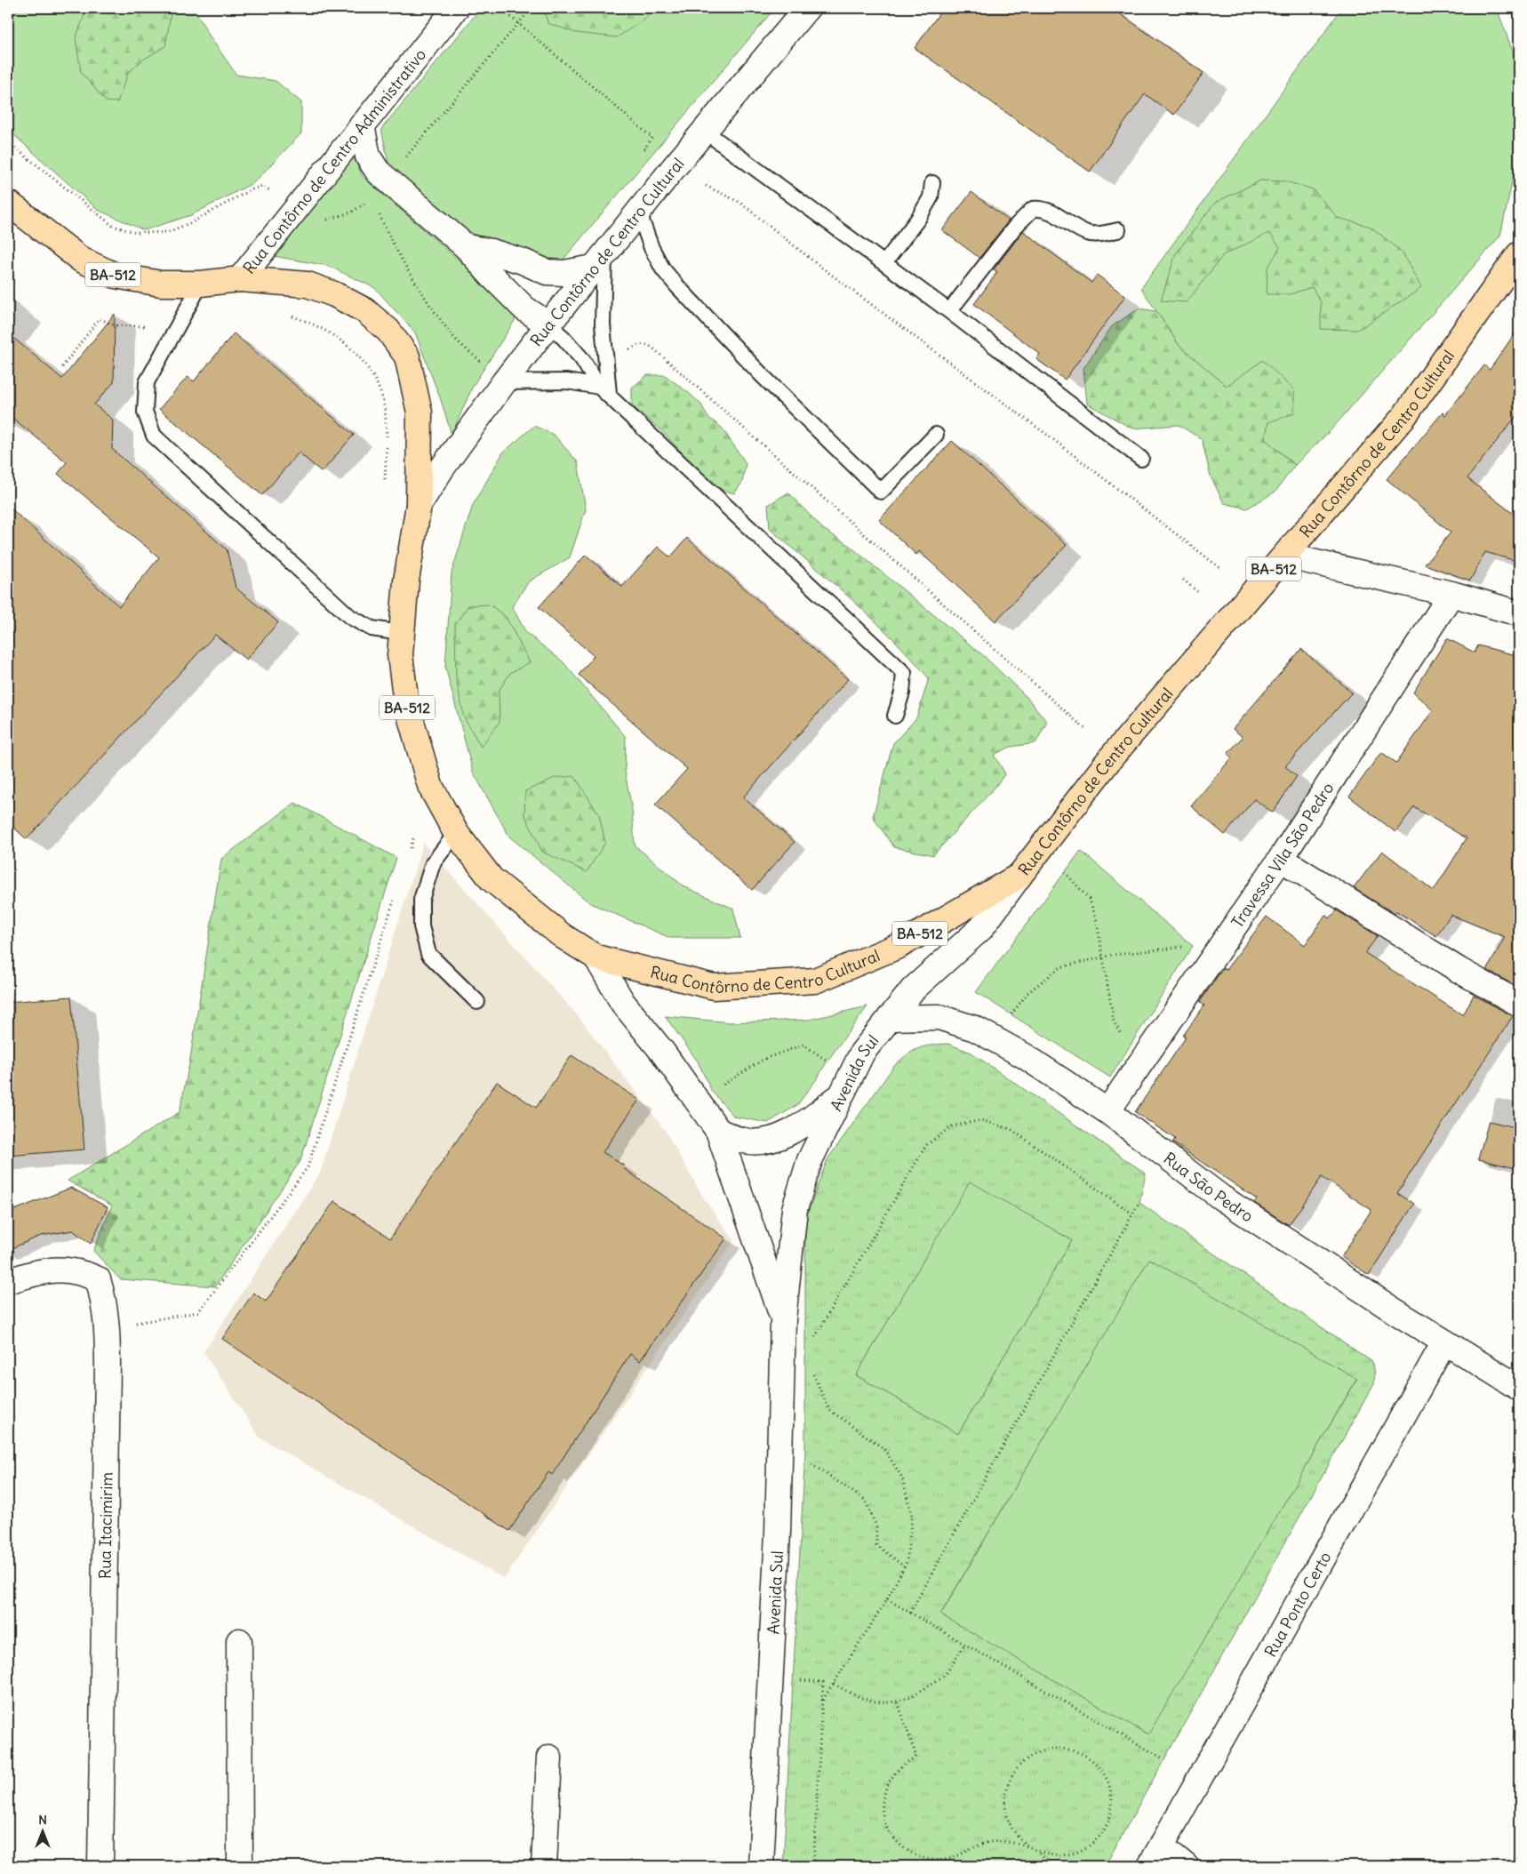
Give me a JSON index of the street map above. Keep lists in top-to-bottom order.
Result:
{
  "streets": {
    "main road": ["Rua Contôrno de Centro Administrativo", "Rua Contôrno de Centro Cultural", "BA-512"],
    "street": [
      "Travessa Vila São Pedro",
      "Avenida Sul",
      "Rua São Pedro",
      "Rua Itacimirim",
      "Rua Ponto Certo"
    ]
  },
  "crossings": [
    ["Rua Contôrno de Centro Administrativo", "Rua Contôrno de Centro Cultural"],
    ["Rua Contôrno de Centro Cultural", "Avenida Sul"],
    ["Travessa Vila São Pedro", "Rua São Pedro"],
    ["Avenida Sul", "Rua São Pedro"],
    ["Rua São Pedro", "Rua Ponto Certo"]
  ],
  "north": "top"
}
